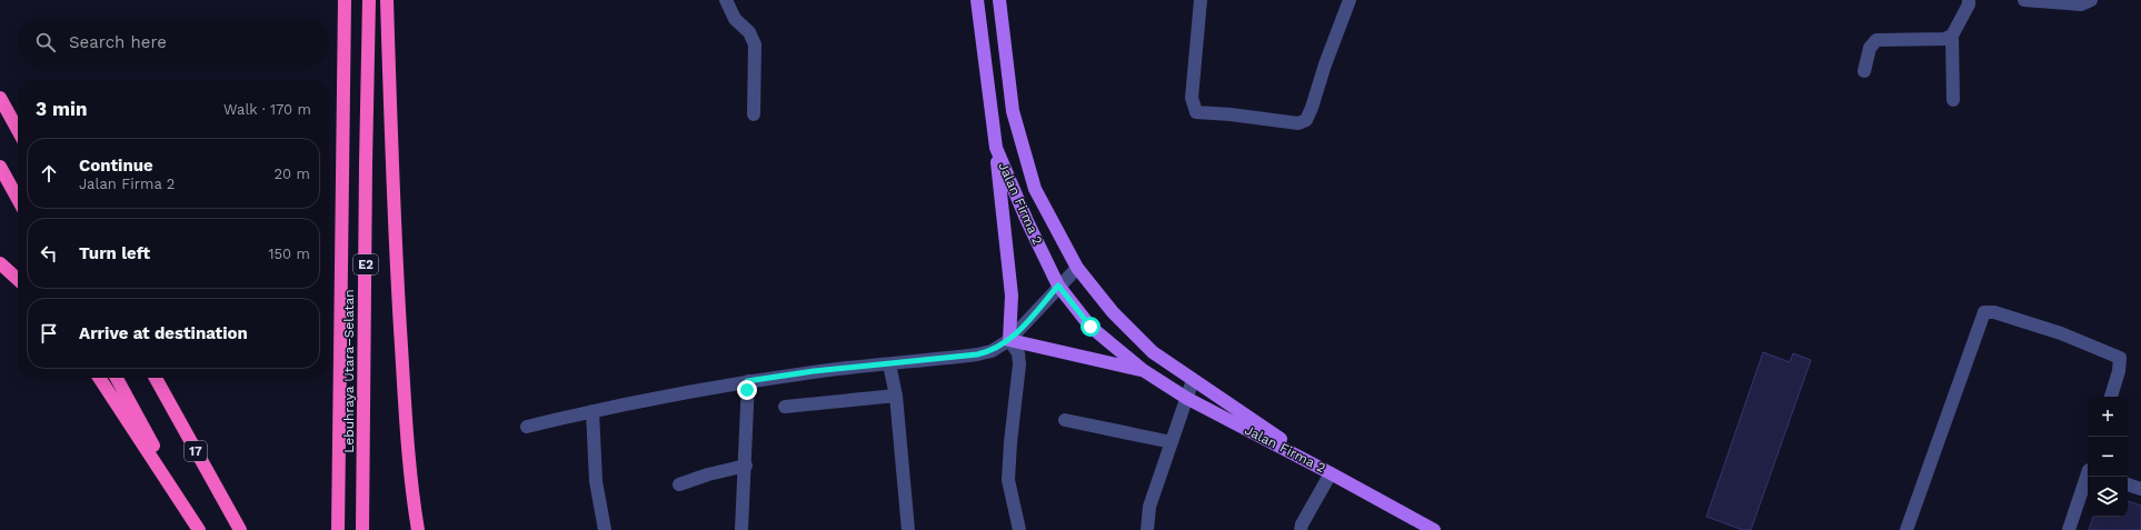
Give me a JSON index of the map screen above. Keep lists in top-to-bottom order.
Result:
{
  "streets": {
    "highway": ["E2", "Lebuhraya Utara–Selatan", "17"],
    "main road": ["Jalan Firma 2"]
  },
  "page": {
    "search": "Search here",
    "heading": ["3 min", "Walk · 170 m"],
    "list": [
      ["Continue", "Jalan Firma 2", "20 m"],
      ["Turn left", "150 m"],
      "Arrive at destination"
    ],
    "map_buttons": ["+", "−"]
  }
}
